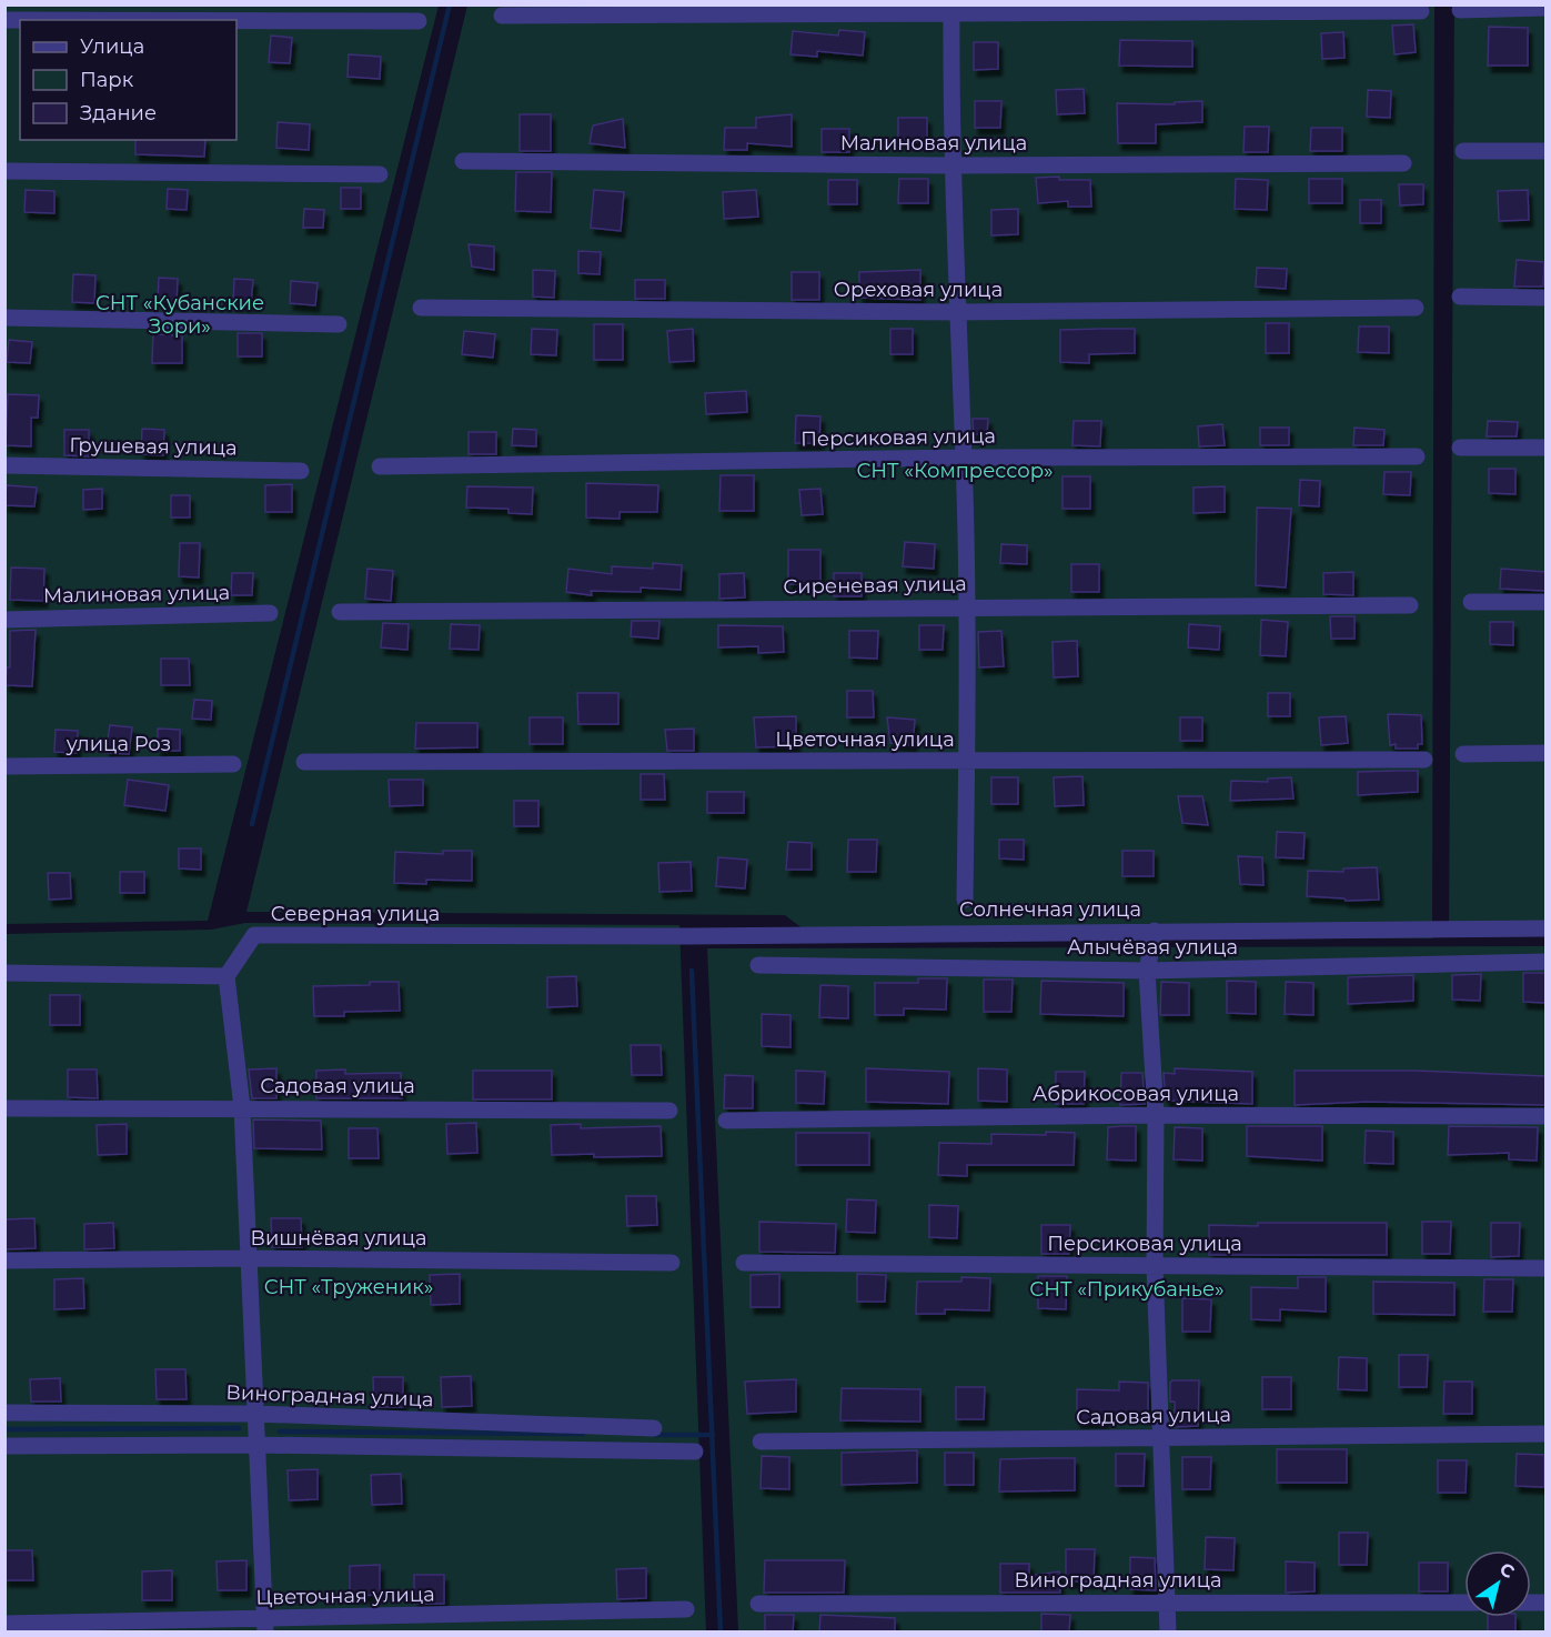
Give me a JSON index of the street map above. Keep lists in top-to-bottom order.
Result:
{
  "streets": {
    "street": [
      "Малиновая улица",
      "Ореховая улица",
      "Персиковая улица",
      "Грушевая улица",
      "Сиреневая улица",
      "Цветочная улица",
      "улица Роз",
      "Солнечная улица",
      "Северная улица",
      "Алычёвая улица",
      "Садовая улица",
      "Абрикосовая улица",
      "Вишнёвая улица",
      "Виноградная улица"
    ]
  },
  "crossings": [
    ["Солнечная улица", "Северная улица"]
  ],
  "parks": [
    "СНТ «Кубанские Зори»",
    "СНТ «Компрессор»",
    "СНТ «Труженик»",
    "СНТ «Прикубанье»"
  ],
  "legend": ["Улица", "Парк", "Здание"],
  "north": "top right"
}
